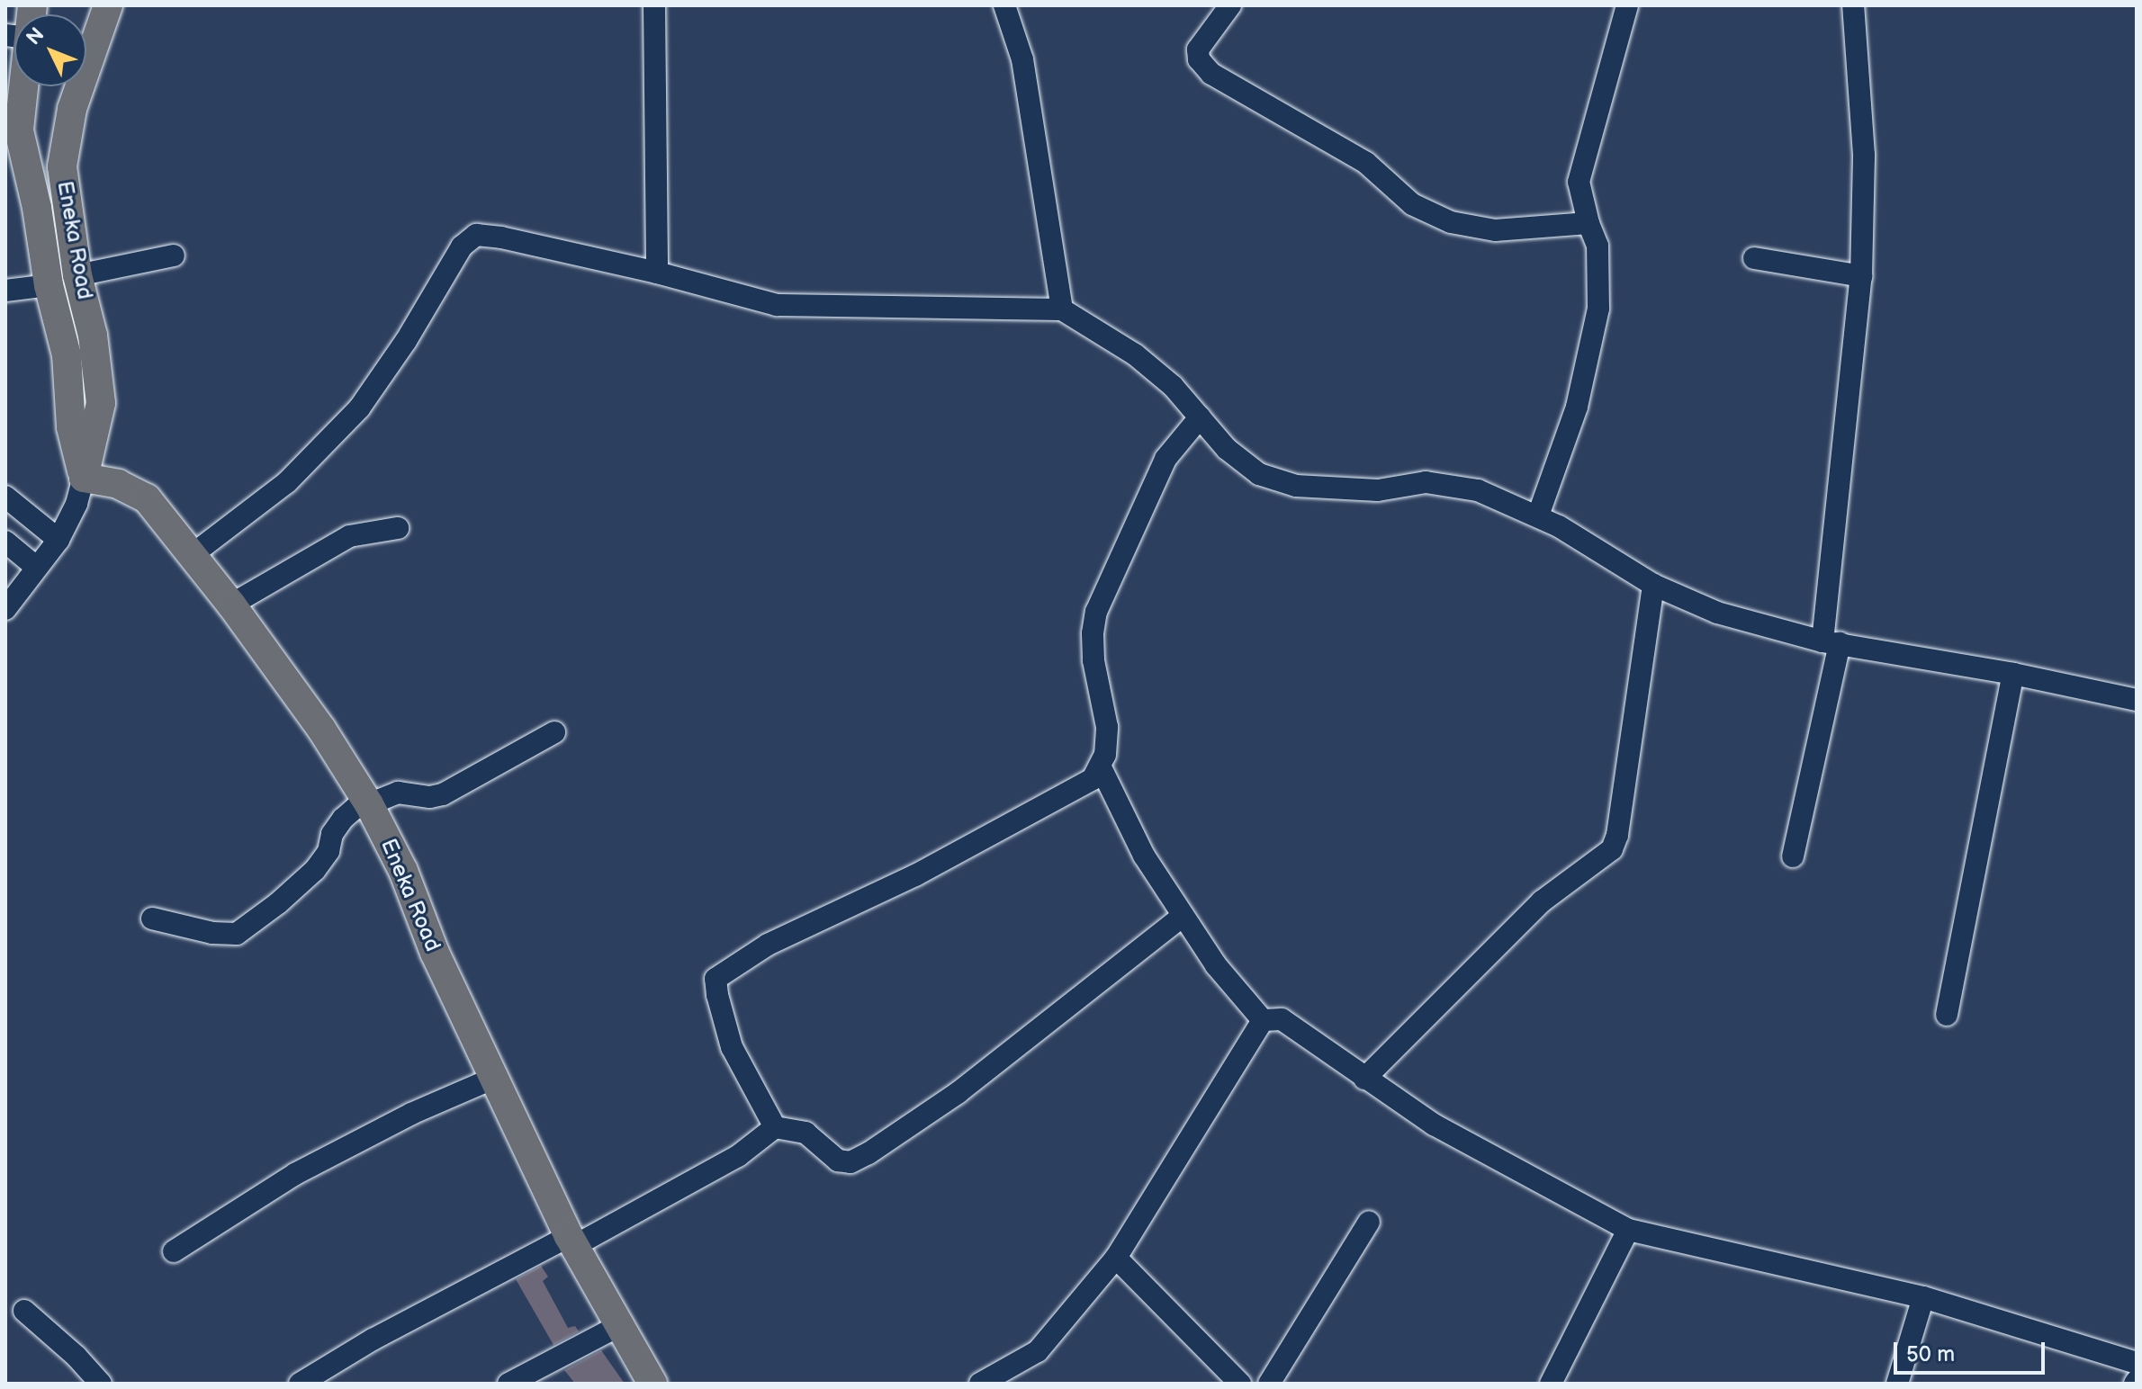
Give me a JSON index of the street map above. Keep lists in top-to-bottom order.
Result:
{
  "streets": {
    "main road": ["Eneka Road"]
  },
  "scale_bar": "50 m",
  "north": "top left"
}
